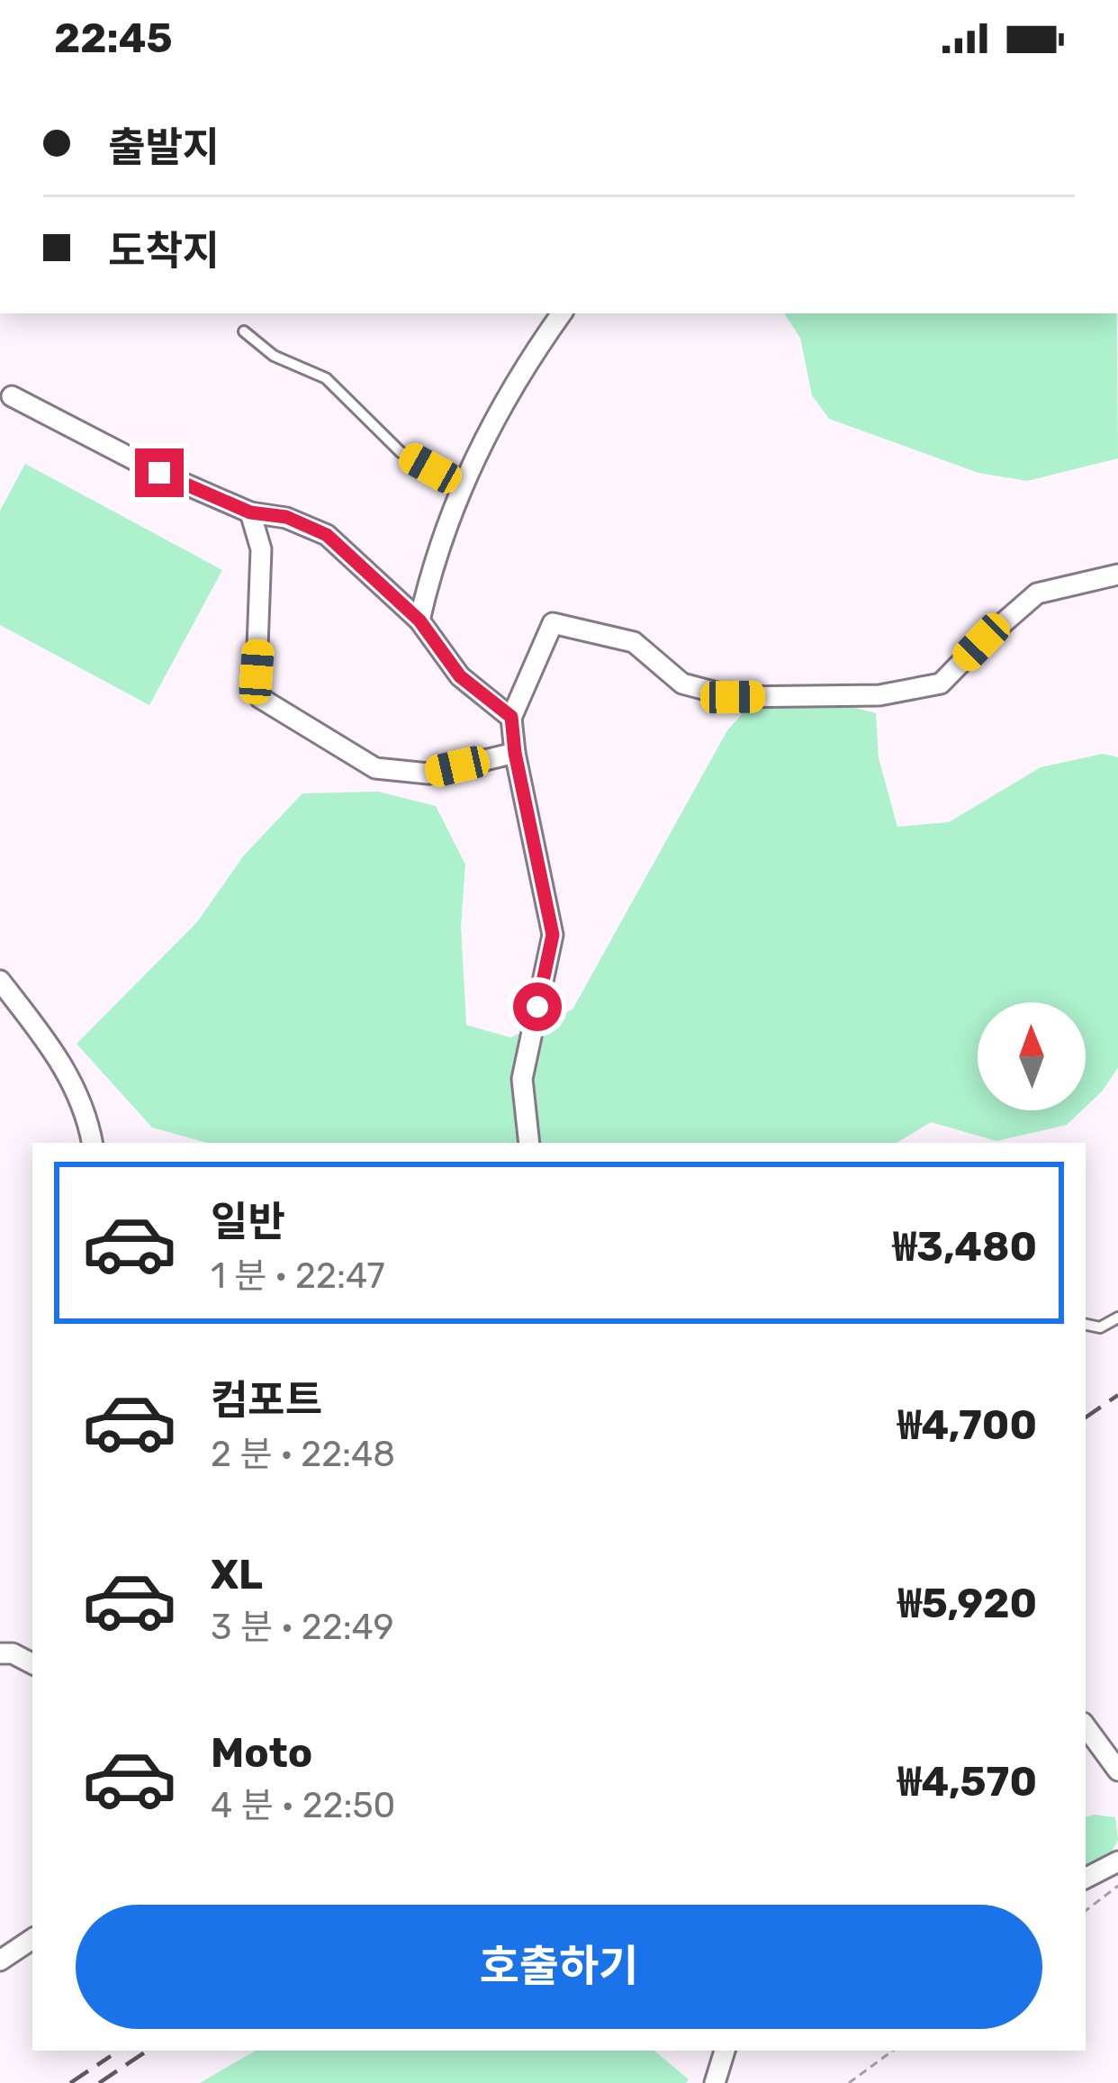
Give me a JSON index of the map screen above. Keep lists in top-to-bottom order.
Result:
{
  "north": "top",
  "page": {
    "status": "22:45",
    "banner": ["출발지", "도착지"],
    "list": [
      {
        "name": "일반",
        "note": "1 분 · 22:47",
        "value": "₩3,480"
      },
      {
        "name": "컴포트",
        "note": "2 분 · 22:48",
        "value": "₩4,700"
      },
      {
        "name": "XL",
        "note": "3 분 · 22:49",
        "value": "₩5,920"
      },
      {
        "name": "Moto",
        "note": "4 분 · 22:50",
        "value": "₩4,570"
      }
    ],
    "buttons": "호출하기"
  }
}
